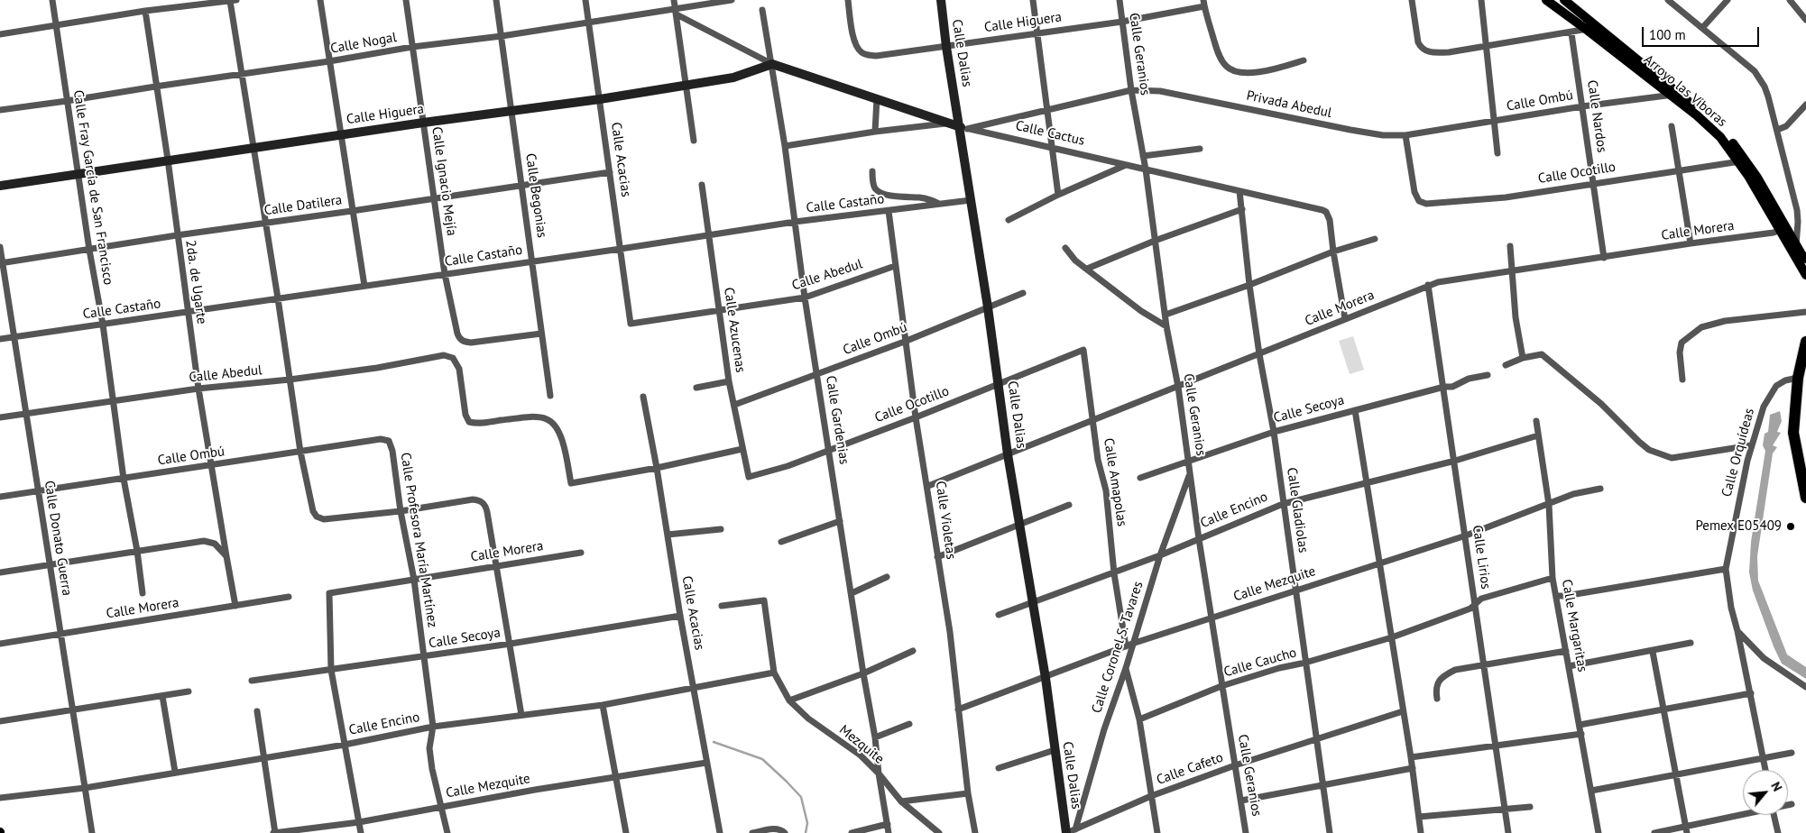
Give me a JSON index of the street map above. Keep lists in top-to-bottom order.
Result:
{
  "streets": {
    "main road": ["Arroyo las Víboras"],
    "street": [
      "Calle Higuera",
      "Calle Nogal",
      "Calle Dalias",
      "Calle Geranios",
      "Calle Ombú",
      "Privada Abedul",
      "Calle Nardos",
      "Calle Cactus",
      "Calle Acacias",
      "Calle Ocotillo",
      "Calle Ignacio Mejía",
      "Calle Fray García de San Francisco",
      "Calle Begonias",
      "Calle Castaño",
      "Calle Datilera",
      "Calle Morera",
      "Calle Abedul",
      "2da. de Ugarte",
      "Calle Azucenas",
      "Calle Secoya",
      "Calle Gardenias",
      "Calle Orquídeas",
      "Calle Amapolas",
      "Calle Encino",
      "Calle Gladiolas",
      "Calle Violetas",
      "Calle Donato Guerra",
      "Calle Profesora María Martínez",
      "Calle Lirios",
      "Calle Mezquite",
      "Calle Margaritas",
      "Calle Coronel S. Tavares",
      "Calle Caucho",
      "Mezquite",
      "Calle Cafeto"
    ]
  },
  "crossings": [
    ["Calle Higuera", "Calle Dalias"],
    ["Calle Higuera", "Calle Geranios"],
    ["Calle Higuera", "Calle Cactus"],
    ["Calle Higuera", "Calle Acacias"],
    ["Calle Higuera", "Calle Ignacio Mejía"],
    ["Calle Higuera", "Calle Fray García de San Francisco"],
    ["Calle Higuera", "Calle Begonias"],
    ["Calle Higuera", "2da. de Ugarte"],
    ["Calle Higuera", "Calle Gardenias"],
    ["Calle Nogal", "Calle Acacias"],
    ["Calle Nogal", "Calle Ignacio Mejía"],
    ["Calle Nogal", "Calle Fray García de San Francisco"],
    ["Calle Nogal", "Calle Begonias"],
    ["Calle Nogal", "2da. de Ugarte"],
    ["Calle Dalias", "Calle Ombú"],
    ["Calle Dalias", "Calle Cactus"],
    ["Calle Dalias", "Calle Ocotillo"],
    ["Calle Dalias", "Calle Castaño"],
    ["Calle Dalias", "Calle Morera"],
    ["Calle Dalias", "Calle Encino"],
    ["Calle Dalias", "Calle Mezquite"],
    ["Calle Dalias", "Calle Cafeto"],
    ["Calle Geranios", "Privada Abedul"],
    ["Calle Geranios", "Calle Cactus"],
    ["Calle Geranios", "Calle Morera"],
    ["Calle Geranios", "Calle Secoya"],
    ["Calle Geranios", "Calle Encino"],
    ["Calle Geranios", "Calle Mezquite"],
    ["Calle Geranios", "Calle Coronel S. Tavares"],
    ["Calle Geranios", "Calle Caucho"],
    ["Calle Geranios", "Calle Cafeto"],
    ["Arroyo las Víboras", "Calle Ombú"],
    ["Arroyo las Víboras", "Calle Ocotillo"],
    ["Arroyo las Víboras", "Calle Morera"],
    ["Calle Ombú", "Privada Abedul"],
    ["Calle Ombú", "Calle Nardos"],
    ["Calle Ombú", "Calle Ocotillo"],
    ["Calle Ombú", "Calle Fray García de San Francisco"],
    ["Calle Ombú", "2da. de Ugarte"],
    ["Calle Ombú", "Calle Azucenas"],
    ["Calle Ombú", "Calle Gardenias"],
    ["Calle Ombú", "Calle Violetas"],
    ["Calle Ombú", "Calle Donato Guerra"],
    ["Calle Ombú", "Calle Profesora María Martínez"],
    ["Privada Abedul", "Calle Ocotillo"],
    ["Calle Nardos", "Calle Ocotillo"],
    ["Calle Nardos", "Calle Morera"],
    ["Calle Cactus", "Calle Gardenias"],
    ["Calle Cactus", "Calle Gladiolas"],
    ["Calle Acacias", "Calle Castaño"],
    ["Calle Acacias", "Calle Datilera"],
    ["Calle Acacias", "Calle Abedul"],
    ["Calle Acacias", "Calle Secoya"],
    ["Calle Acacias", "Calle Encino"],
    ["Calle Acacias", "Calle Mezquite"],
    ["Calle Ocotillo", "Calle Azucenas"],
    ["Calle Ocotillo", "Calle Gardenias"],
    ["Calle Ocotillo", "Calle Amapolas"],
    ["Calle Ocotillo", "Calle Violetas"],
    ["Calle Ignacio Mejía", "Calle Begonias"],
    ["Calle Ignacio Mejía", "Calle Castaño"],
    ["Calle Ignacio Mejía", "Calle Datilera"],
    ["Calle Fray García de San Francisco", "Calle Castaño"],
    ["Calle Fray García de San Francisco", "Calle Datilera"],
    ["Calle Fray García de San Francisco", "Calle Abedul"],
    ["Calle Begonias", "Calle Castaño"],
    ["Calle Begonias", "Calle Datilera"],
    ["Calle Castaño", "2da. de Ugarte"],
    ["Calle Castaño", "Calle Azucenas"],
    ["Calle Castaño", "Calle Gardenias"],
    ["Calle Castaño", "Calle Violetas"],
    ["Calle Castaño", "Calle Donato Guerra"],
    ["Calle Datilera", "2da. de Ugarte"],
    ["Calle Datilera", "Calle Donato Guerra"],
    ["Calle Morera", "2da. de Ugarte"],
    ["Calle Morera", "Calle Secoya"],
    ["Calle Morera", "Calle Amapolas"],
    ["Calle Morera", "Calle Gladiolas"],
    ["Calle Morera", "Calle Violetas"],
    ["Calle Morera", "Calle Donato Guerra"],
    ["Calle Morera", "Calle Profesora María Martínez"],
    ["Calle Morera", "Calle Lirios"],
    ["Calle Abedul", "2da. de Ugarte"],
    ["Calle Abedul", "Calle Azucenas"],
    ["Calle Abedul", "Calle Gardenias"],
    ["Calle Abedul", "Calle Violetas"],
    ["Calle Abedul", "Calle Donato Guerra"],
    ["Calle Secoya", "Calle Gladiolas"],
    ["Calle Secoya", "Calle Profesora María Martínez"],
    ["Calle Secoya", "Calle Lirios"],
    ["Calle Gardenias", "Mezquite"],
    ["Calle Amapolas", "Calle Encino"],
    ["Calle Amapolas", "Calle Mezquite"],
    ["Calle Amapolas", "Calle Coronel S. Tavares"],
    ["Calle Encino", "Calle Gladiolas"],
    ["Calle Encino", "Calle Donato Guerra"],
    ["Calle Encino", "Calle Profesora María Martínez"],
    ["Calle Encino", "Calle Lirios"],
    ["Calle Encino", "Calle Margaritas"],
    ["Calle Encino", "Calle Coronel S. Tavares"],
    ["Calle Encino", "Mezquite"],
    ["Calle Gladiolas", "Calle Mezquite"],
    ["Calle Gladiolas", "Calle Caucho"],
    ["Calle Gladiolas", "Calle Cafeto"],
    ["Calle Violetas", "Calle Mezquite"],
    ["Calle Profesora María Martínez", "Calle Mezquite"],
    ["Calle Lirios", "Calle Mezquite"],
    ["Calle Lirios", "Calle Caucho"],
    ["Calle Mezquite", "Calle Margaritas"],
    ["Calle Mezquite", "Calle Coronel S. Tavares"],
    ["Calle Margaritas", "Calle Caucho"],
    ["Calle Coronel S. Tavares", "Calle Cafeto"]
  ],
  "places": ["Pemex E05409"],
  "scale_bar": "100 m",
  "north": "top right"
}
